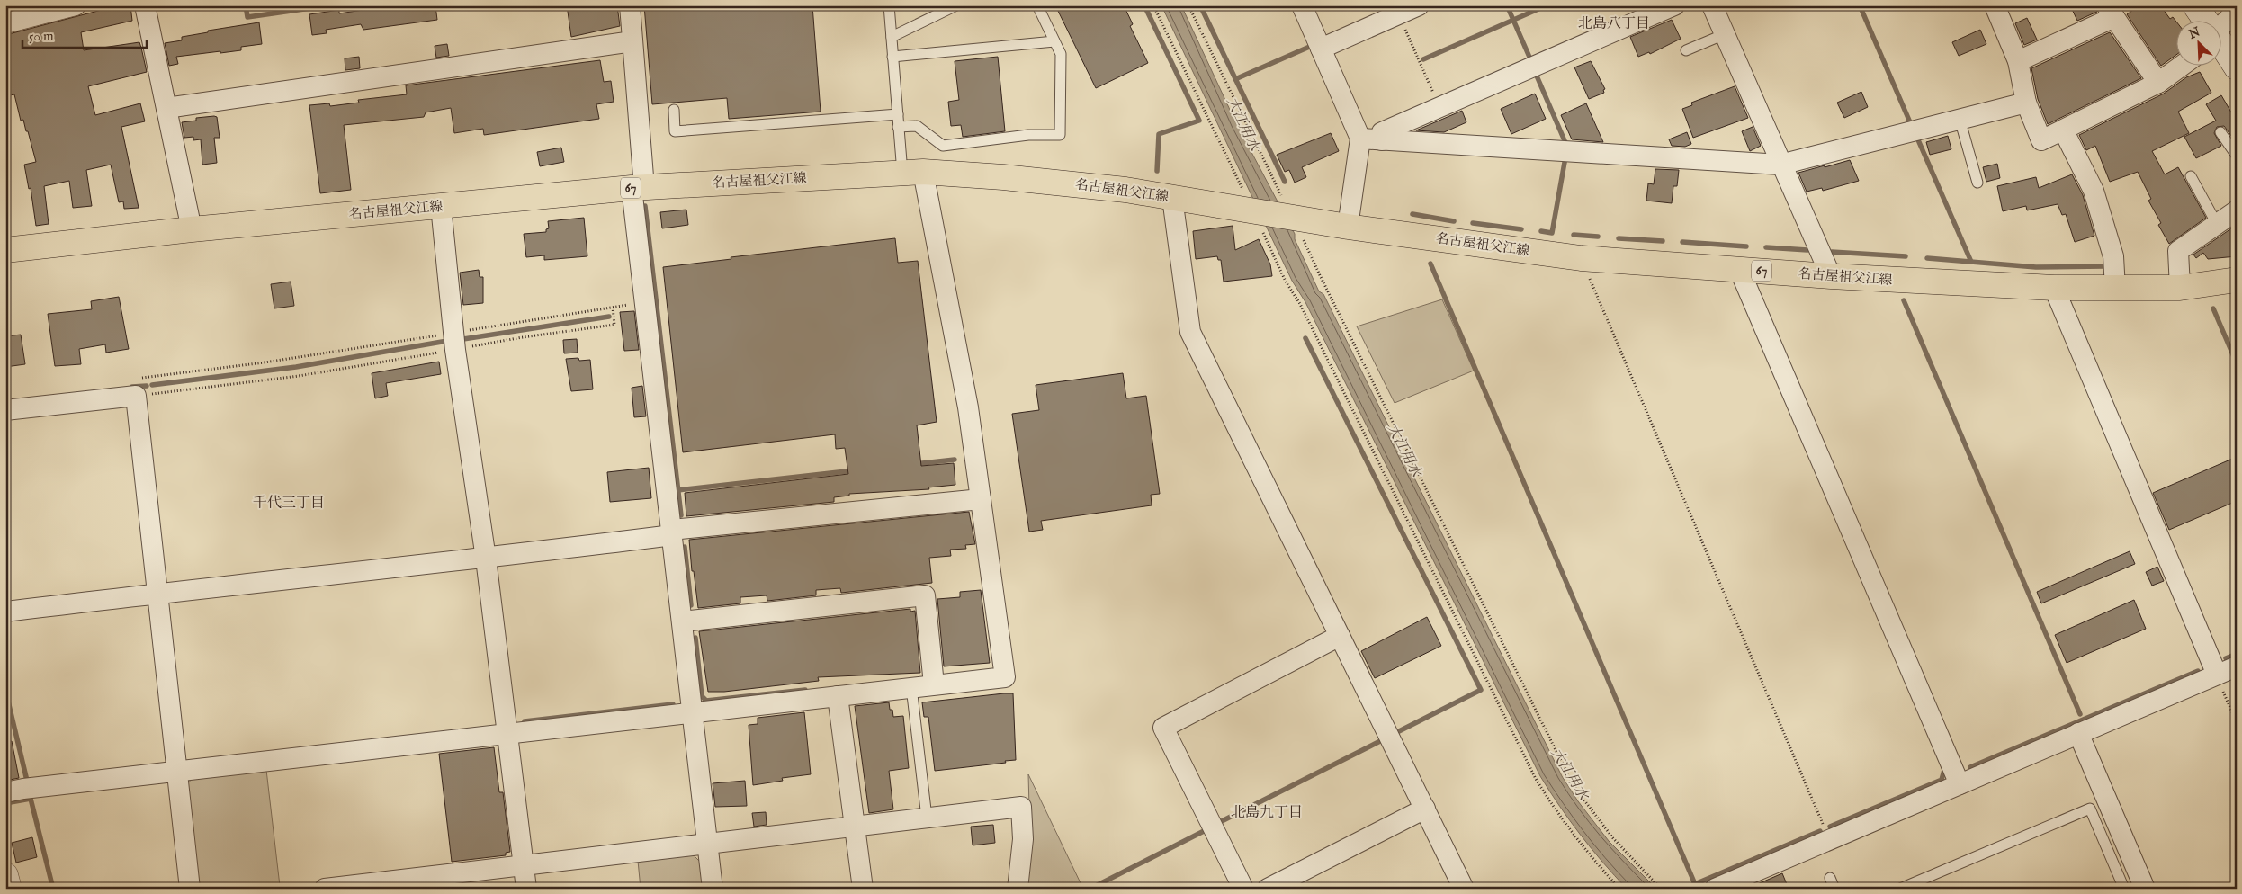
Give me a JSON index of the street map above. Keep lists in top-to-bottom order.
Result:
{
  "streets": {
    "main road": ["名古屋祖父江線", "67"]
  },
  "districts": ["北島八丁目", "千代三丁目", "北島九丁目"],
  "water": ["大江用水"],
  "scale_bar": "50 m",
  "north": "top left"
}
